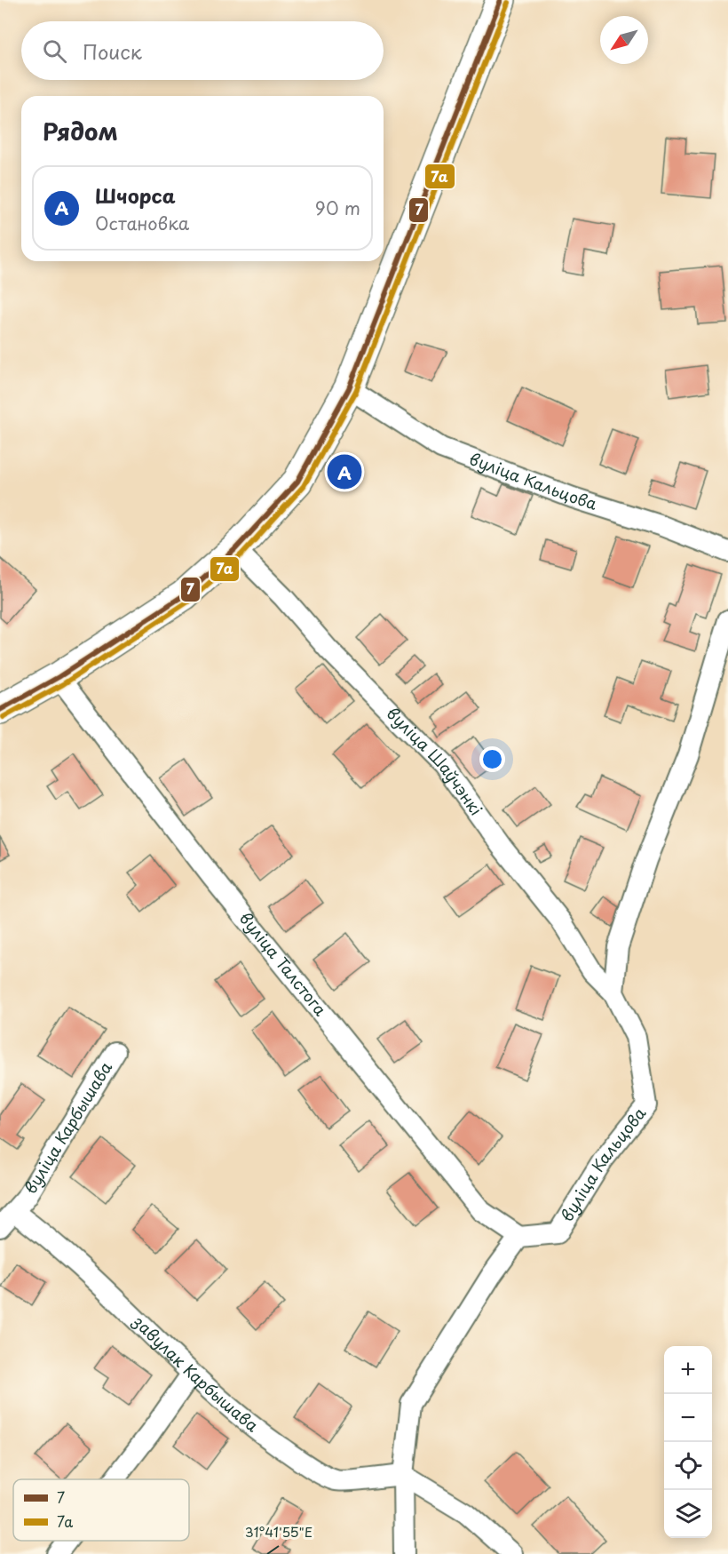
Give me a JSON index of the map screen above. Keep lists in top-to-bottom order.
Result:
{
  "streets": {
    "street": [
      "вуліца Кальцова",
      "вуліца Шаўчэнкі",
      "вуліца Талстога",
      "вуліца Карбышава",
      "завулак Карбышава"
    ]
  },
  "crossings": [
    ["вуліца Кальцова", "вуліца Шаўчэнкі"],
    ["вуліца Кальцова", "вуліца Талстога"],
    ["вуліца Карбышава", "завулак Карбышава"]
  ],
  "lines": ["transit line 7", "transit line 7а"],
  "legend": ["7", "7а"],
  "north": "bottom left",
  "page": {
    "search": "Поиск",
    "heading": "Рядом",
    "list": [
      {
        "mark": "A",
        "name": "Шчорса",
        "note": "Остановка",
        "value": "90 m"
      }
    ],
    "pins": "A",
    "map_buttons": ["+", "−"]
  },
  "coordinates": ["31°41'55\"E"]
}
